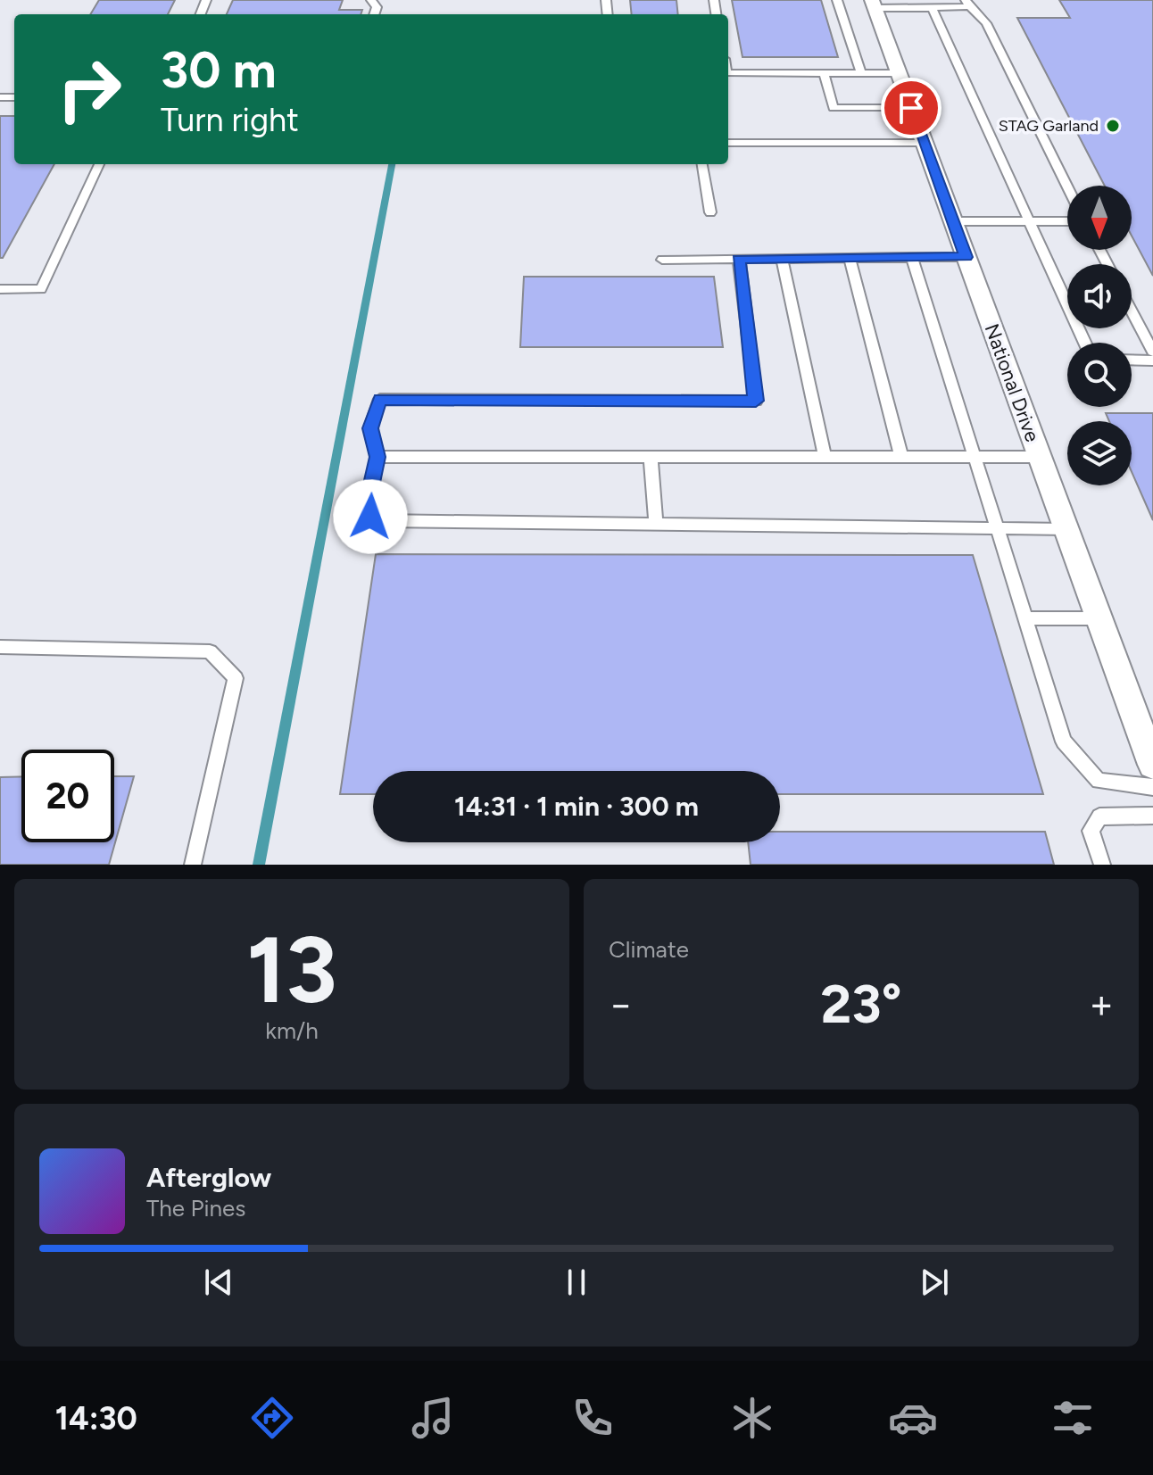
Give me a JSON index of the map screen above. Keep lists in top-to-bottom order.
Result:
{
  "streets": {
    "street": ["National Drive"]
  },
  "places": ["STAG Garland"],
  "north": "bottom",
  "page": {
    "turn": ["30 m", "Turn right"],
    "limit": "20",
    "trip": "14:31 · 1 min · 300 m",
    "tile": [
      ["13", "km/h"],
      "Climate"
    ],
    "heat": ["−", "23°", "+"],
    "song": ["Afterglow", "The Pines"],
    "tabs": "14:30"
  }
}
